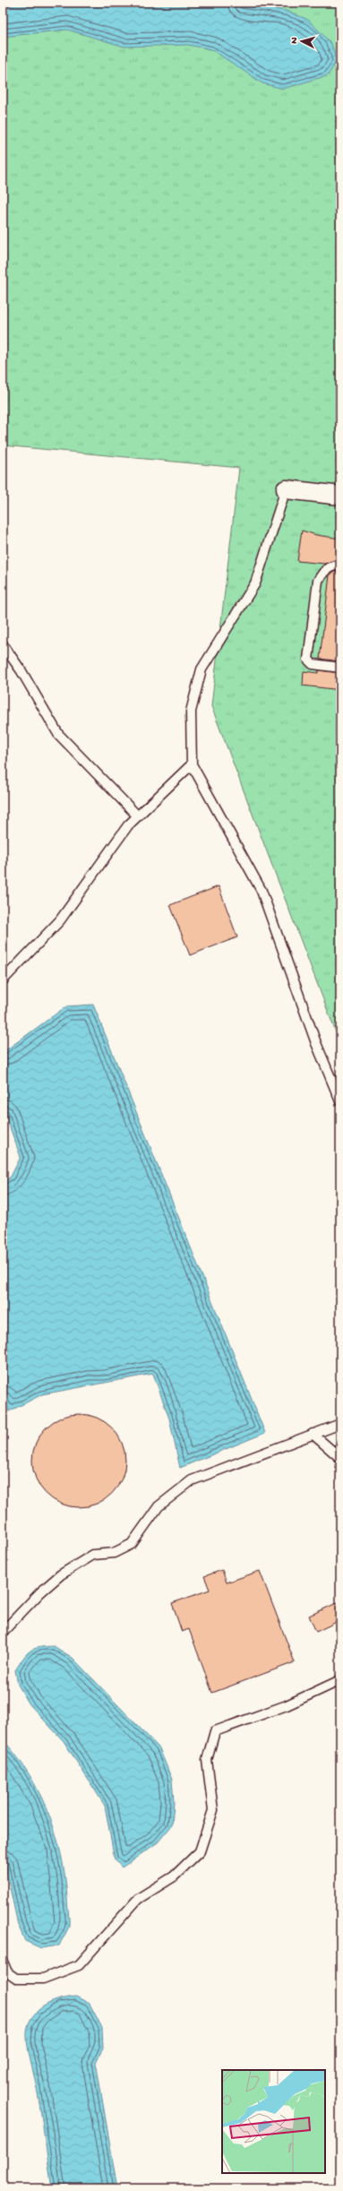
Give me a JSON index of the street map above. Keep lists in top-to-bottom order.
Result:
{
  "north": "left"
}
